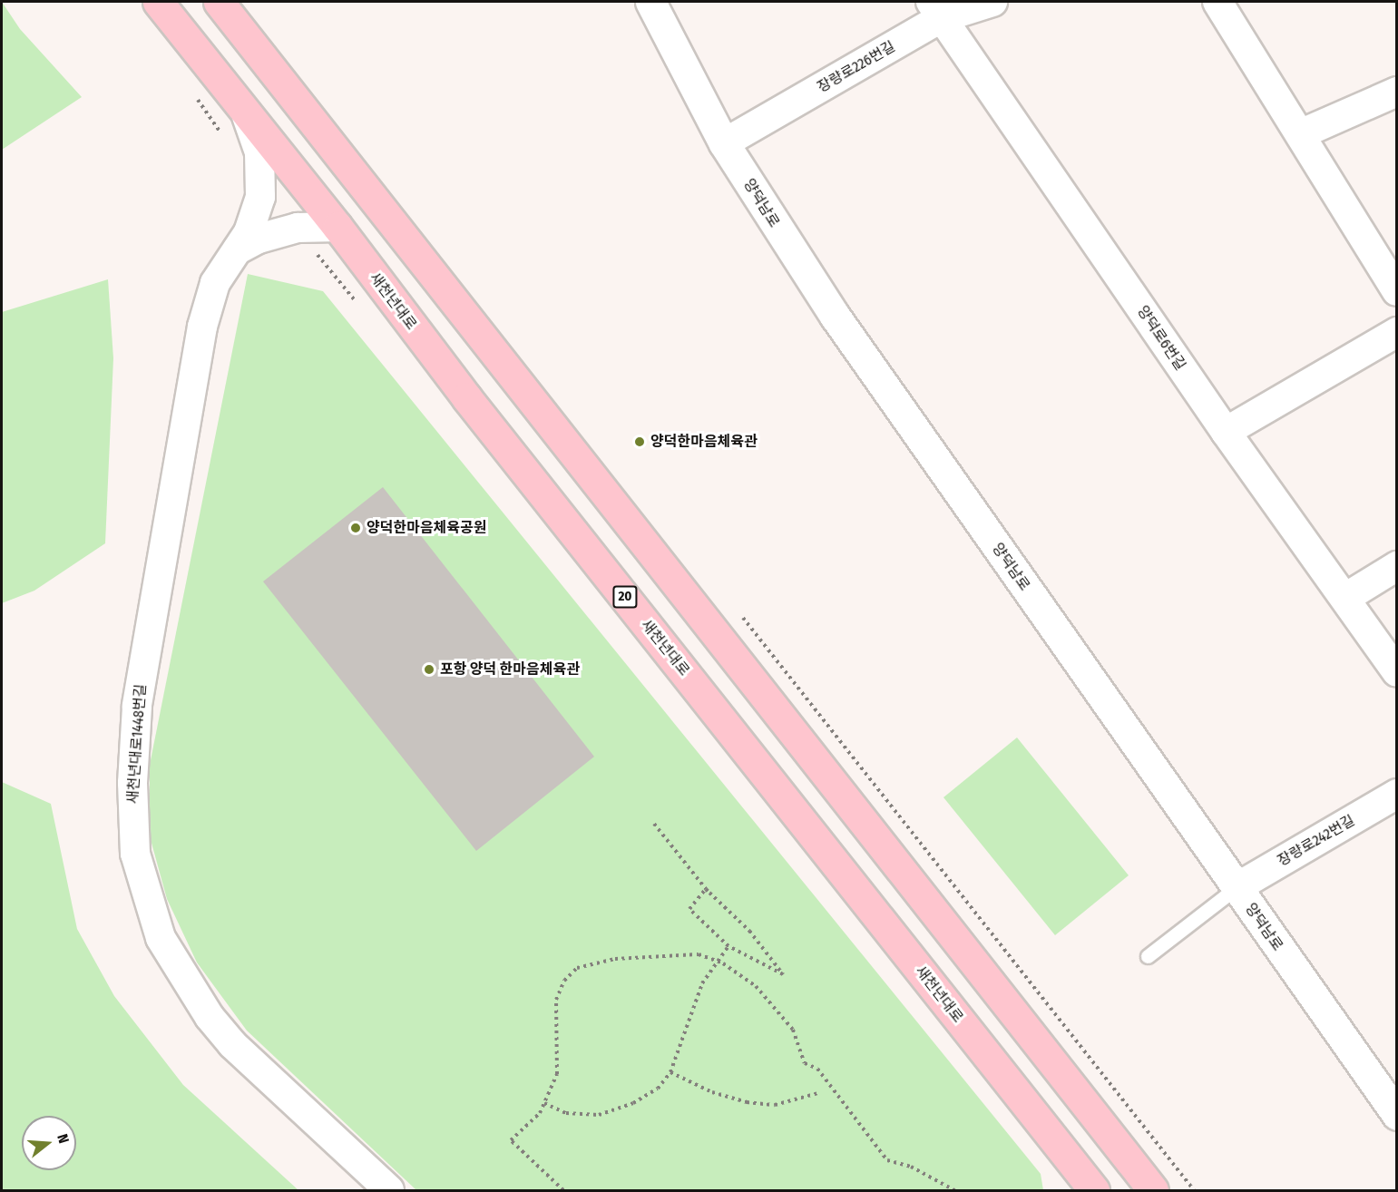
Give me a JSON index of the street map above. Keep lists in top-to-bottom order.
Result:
{
  "streets": {
    "main road": ["새천년대로", "20"],
    "street": [
      "장량로226번길",
      "양덕남로",
      "양덕로6번길",
      "새천년대로1448번길",
      "장량로242번길"
    ]
  },
  "crossings": [
    ["장량로226번길", "양덕남로"],
    ["장량로226번길", "양덕로6번길"],
    ["양덕남로", "장량로242번길"],
    ["새천년대로", "새천년대로1448번길"]
  ],
  "places": ["양덕한마음체육관", "양덕한마음체육공원", "포항 양덕 한마음체육관"],
  "north": "right"
}
